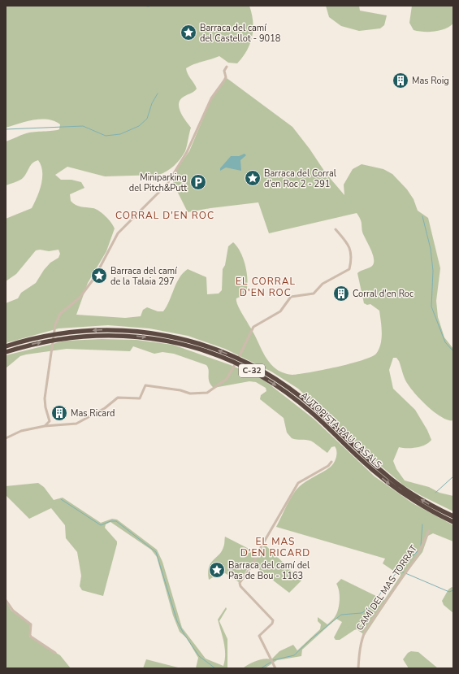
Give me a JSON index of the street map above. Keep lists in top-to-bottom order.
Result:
{
  "streets": {
    "highway": ["C-32", "AUTOPISTA PAU CASALS"],
    "street": ["CAMÍ DEL MAS TORRAT"]
  },
  "districts": ["CORRAL D'EN ROC", "EL CORRAL D'EN ROC", "EL MAS D'EN RICARD"],
  "places": {
    "place": [
      "Barraca del camí del Castellot - 9018",
      "Barraca del Corral d’en Roc 2 - 291",
      "Barraca del camí de la Talaia 297",
      "Barraca del camí del Pas de Bou - 1163"
    ],
    "building": ["Mas Roig", "Corral d'en Roc", "Mas Ricard"],
    "parking": ["Miniparking del Pitch&Putt"]
  }
}
